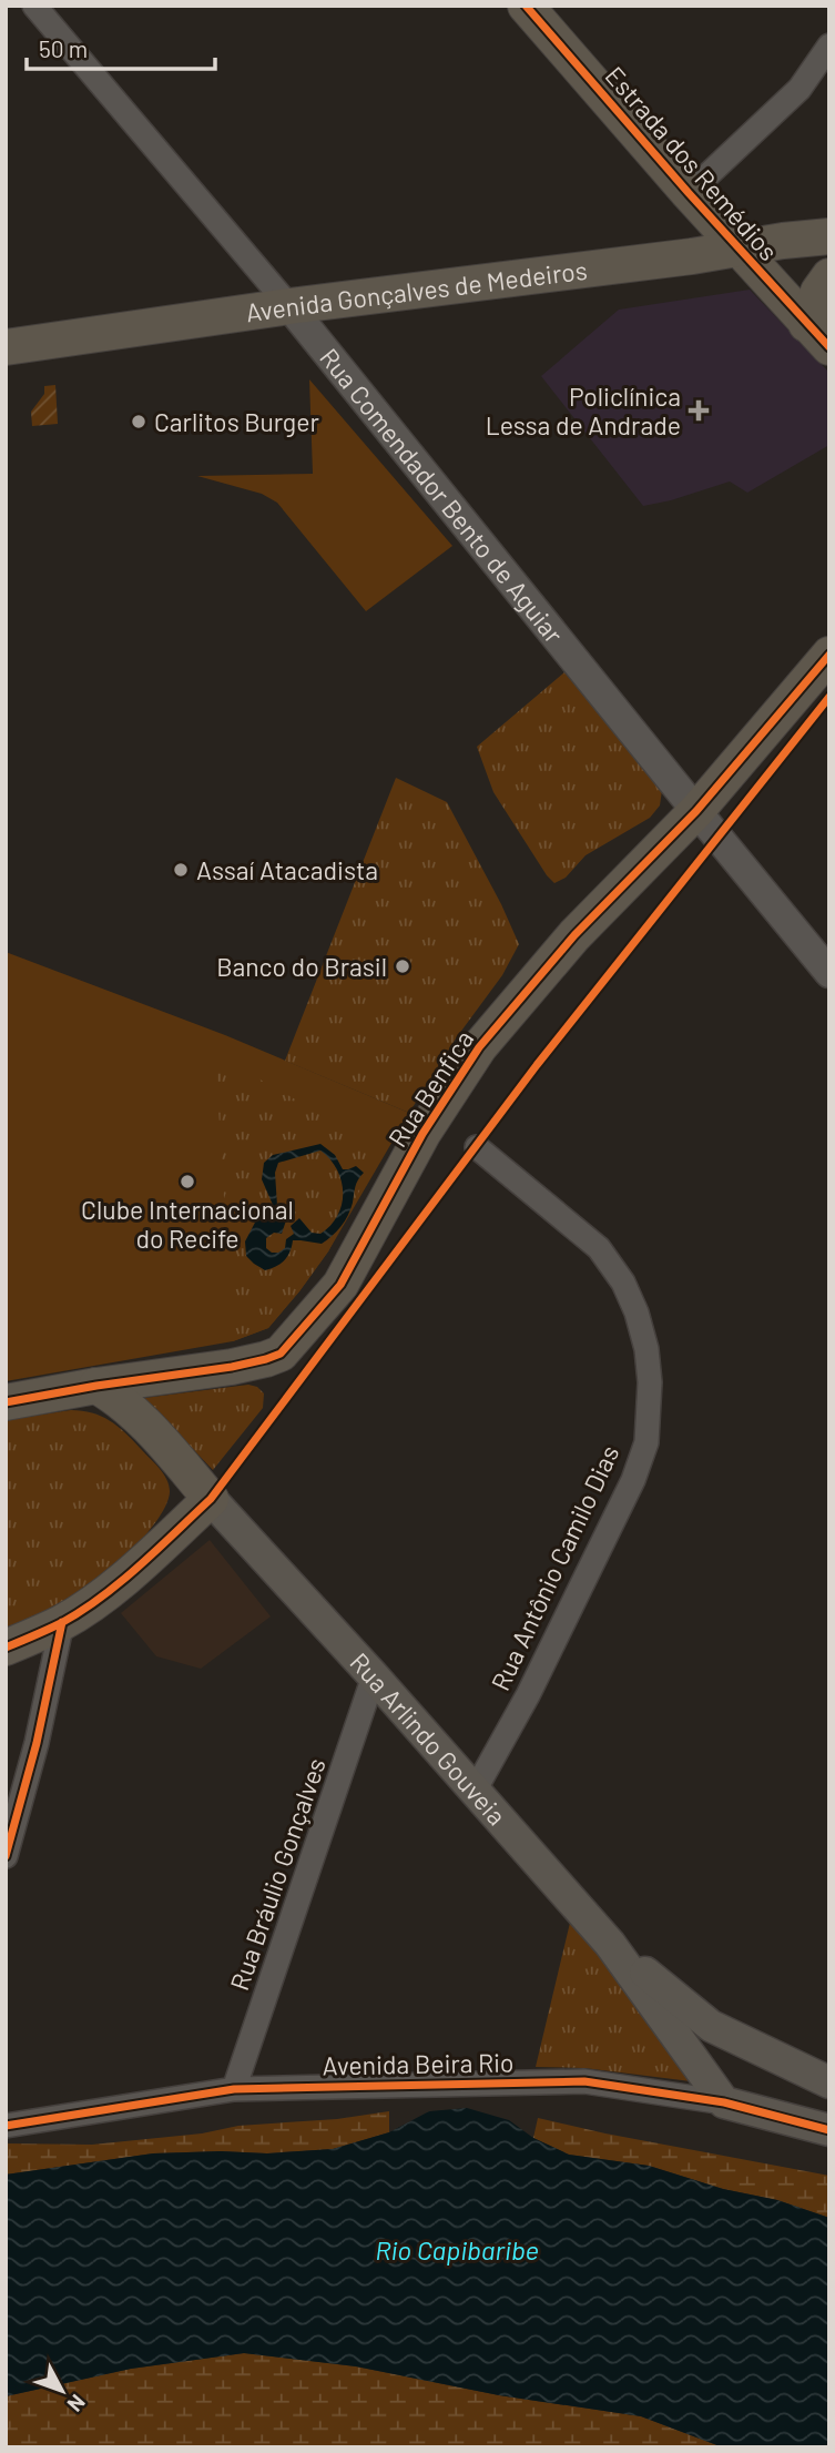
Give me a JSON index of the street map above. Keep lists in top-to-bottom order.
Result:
{
  "streets": {
    "main road": [
      "Estrada dos Remédios",
      "Avenida Gonçalves de Medeiros",
      "Rua Benfica",
      "Rua Arlindo Gouveia",
      "Avenida Beira Rio"
    ],
    "street": ["Rua Comendador Bento de Aguiar", "Rua Antônio Camilo Dias", "Rua Bráulio Gonçalves"]
  },
  "crossings": [
    ["Estrada dos Remédios", "Avenida Gonçalves de Medeiros"],
    ["Avenida Gonçalves de Medeiros", "Rua Comendador Bento de Aguiar"],
    ["Rua Comendador Bento de Aguiar", "Rua Benfica"],
    ["Rua Antônio Camilo Dias", "Rua Arlindo Gouveia"],
    ["Rua Arlindo Gouveia", "Rua Bráulio Gonçalves"],
    ["Rua Arlindo Gouveia", "Avenida Beira Rio"],
    ["Rua Bráulio Gonçalves", "Avenida Beira Rio"]
  ],
  "water": ["Rio Capibaribe"],
  "places": {
    "health": ["Policlínica Lessa de Andrade"],
    "other": [
      "Carlitos Burger",
      "Assaí Atacadista",
      "Banco do Brasil",
      "Clube Internacional do Recife"
    ]
  },
  "scale_bar": "50 m",
  "north": "bottom right"
}
